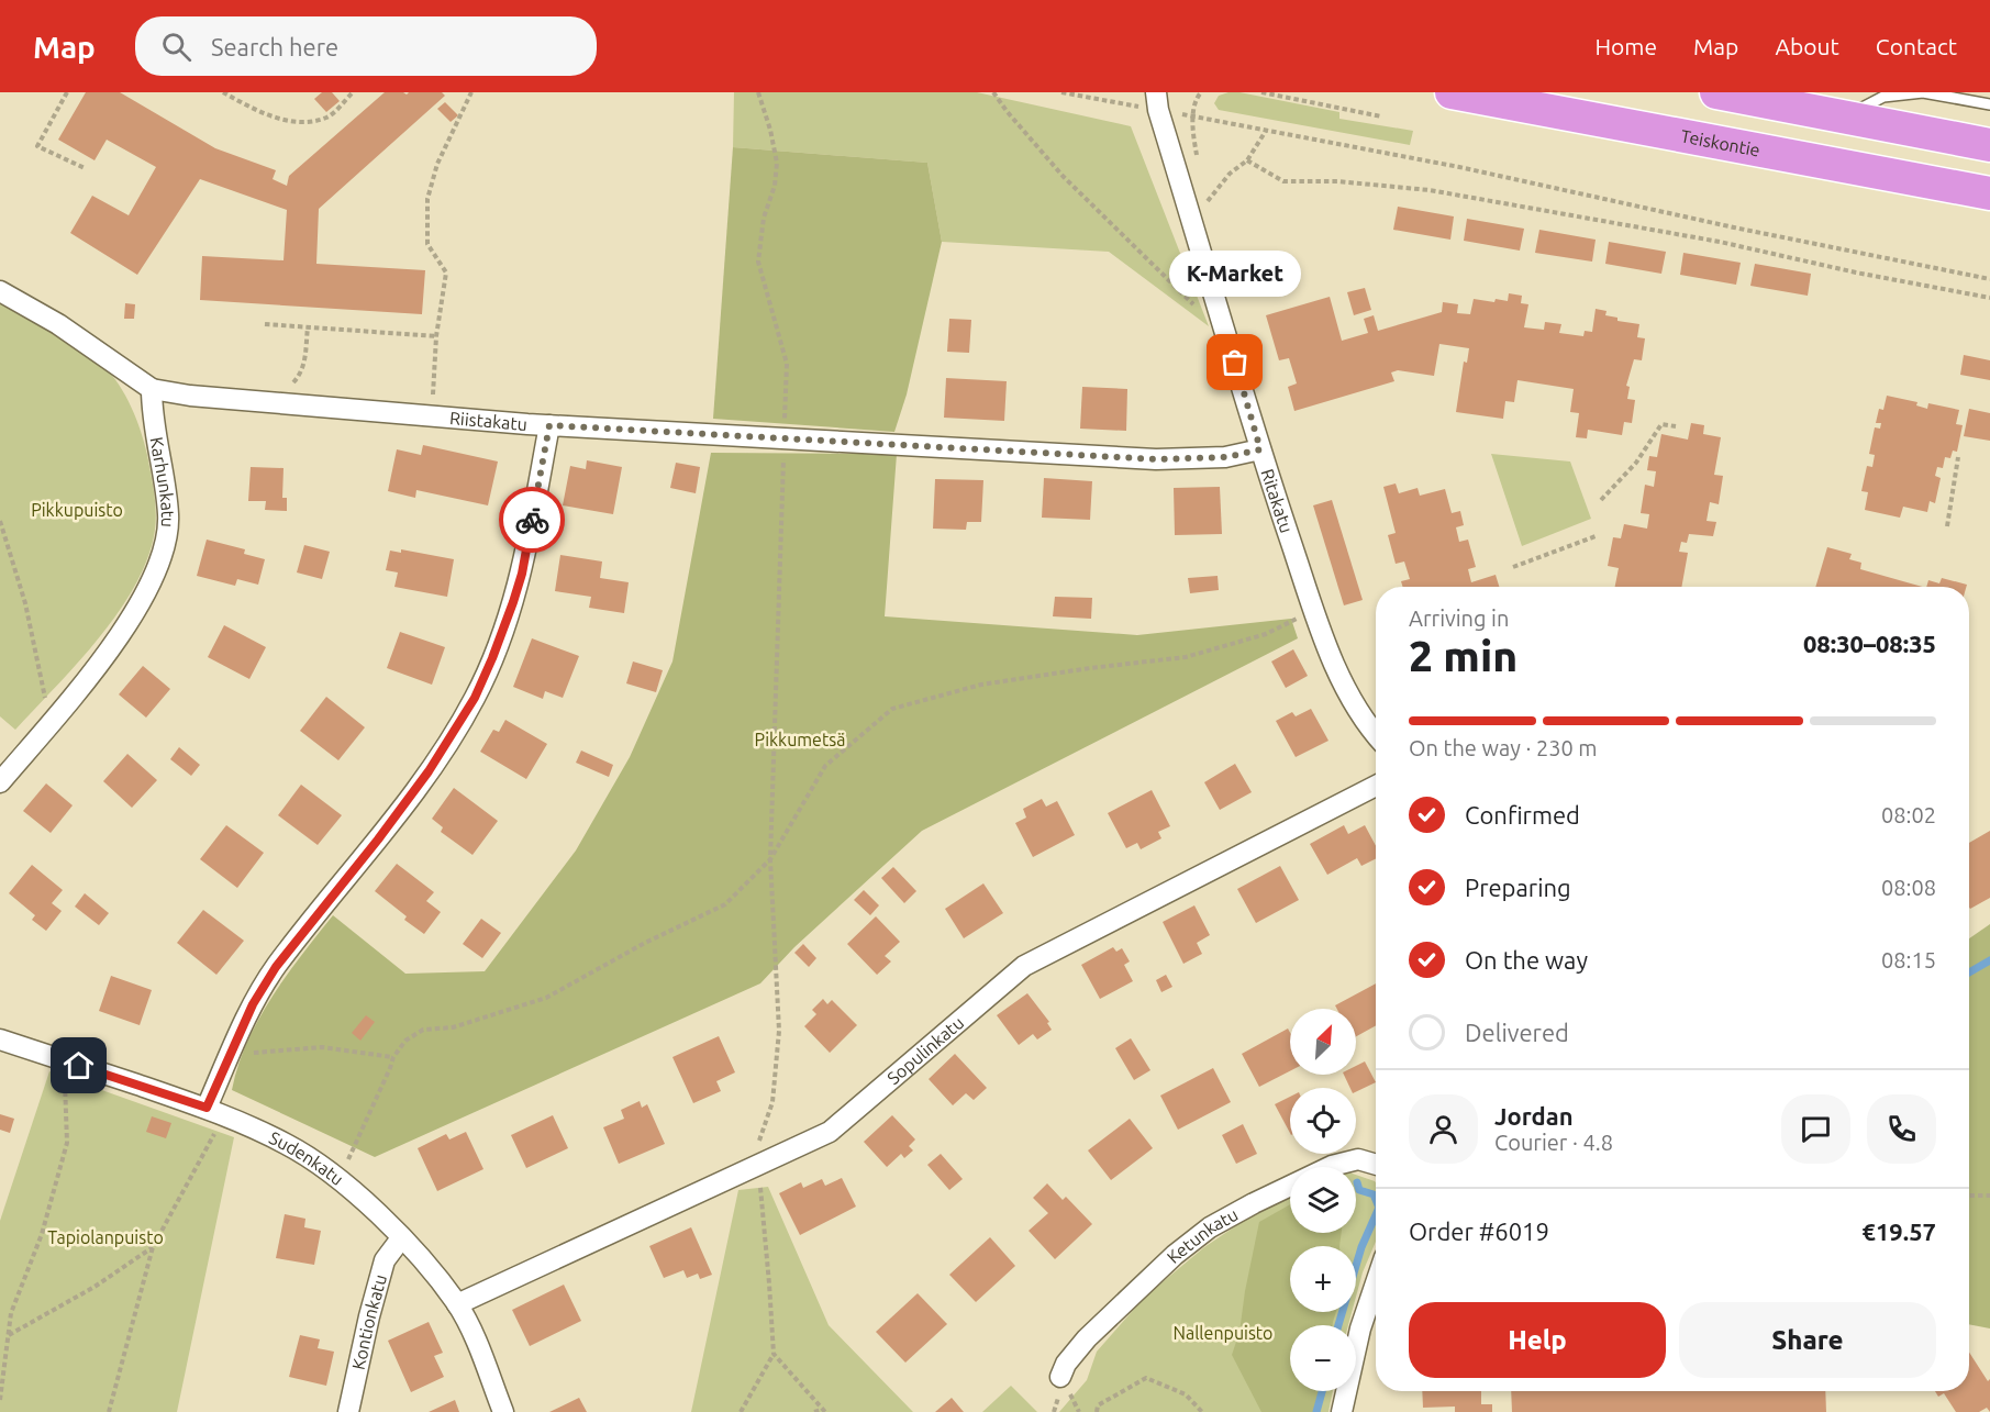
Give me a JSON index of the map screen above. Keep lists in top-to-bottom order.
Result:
{
  "streets": {
    "highway": ["Teiskontie"],
    "street": [
      "Riistakatu",
      "Karhunkatu",
      "Ritakatu",
      "Sopulinkatu",
      "Sudenkatu",
      "Ketunkatu",
      "Kontionkatu"
    ]
  },
  "crossings": [
    ["Riistakatu", "Karhunkatu"],
    ["Riistakatu", "Ritakatu"],
    ["Sopulinkatu", "Sudenkatu"],
    ["Sudenkatu", "Kontionkatu"]
  ],
  "parks": [
    "Pikkupuisto",
    "Pikkumetsä",
    "Tapiolanpuisto",
    "Nallenpuisto"
  ],
  "places": ["K-Market"],
  "north": "top right",
  "page": {
    "header": "Map",
    "search": "Search here",
    "nav": [
      "Home",
      "Map",
      "About",
      "Contact"
    ],
    "bubble": "K-Market",
    "heading": ["2 min", "Arriving in", "08:30–08:35"],
    "panel": [
      "Jordan",
      "Courier · 4.8",
      "Order #6019",
      "€19.57"
    ],
    "bar": "On the way · 230 m",
    "list": [
      ["Confirmed", "08:02"],
      ["Preparing", "08:08"],
      ["On the way", "08:15"],
      "Delivered"
    ],
    "map_buttons": ["+", "−"],
    "buttons": ["Help", "Share"]
  }
}
